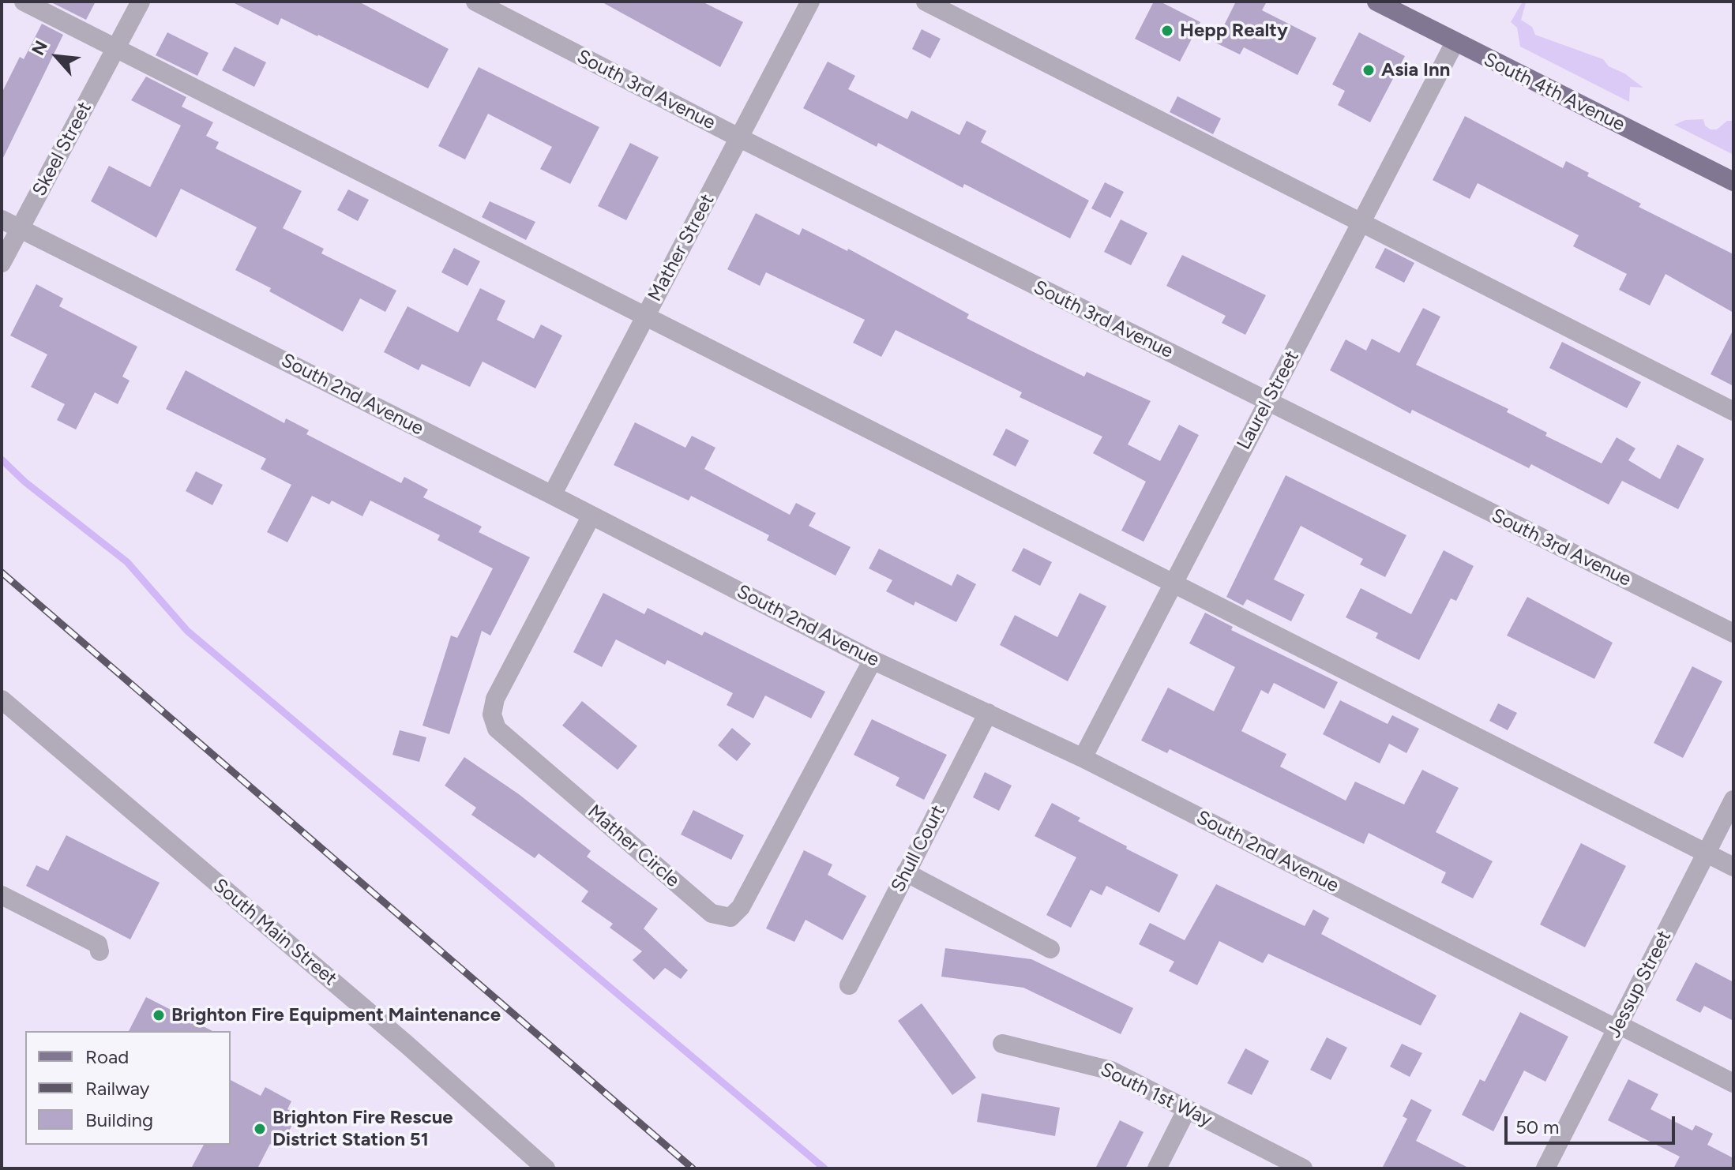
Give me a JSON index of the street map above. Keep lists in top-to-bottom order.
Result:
{
  "streets": {
    "main road": ["South 4th Avenue"],
    "street": [
      "South 3rd Avenue",
      "Skeel Street",
      "Mather Street",
      "South 2nd Avenue",
      "Laurel Street",
      "Mather Circle",
      "Shull Court",
      "South Main Street",
      "Jessup Street",
      "South 1st Way"
    ]
  },
  "crossings": [
    ["South 3rd Avenue", "Mather Street"],
    ["South 3rd Avenue", "Laurel Street"],
    ["South 4th Avenue", "Laurel Street"],
    ["Skeel Street", "South 2nd Avenue"],
    ["Mather Street", "South 2nd Avenue"],
    ["South 2nd Avenue", "Laurel Street"],
    ["South 2nd Avenue", "Mather Circle"],
    ["South 2nd Avenue", "Shull Court"],
    ["South 2nd Avenue", "Jessup Street"]
  ],
  "places": [
    "Hepp Realty",
    "Asia Inn",
    "Brighton Fire Equipment Maintenance",
    "Brighton Fire Rescue District Station 51"
  ],
  "legend": ["Road", "Railway", "Building"],
  "scale_bar": "50 m",
  "north": "top left"
}
